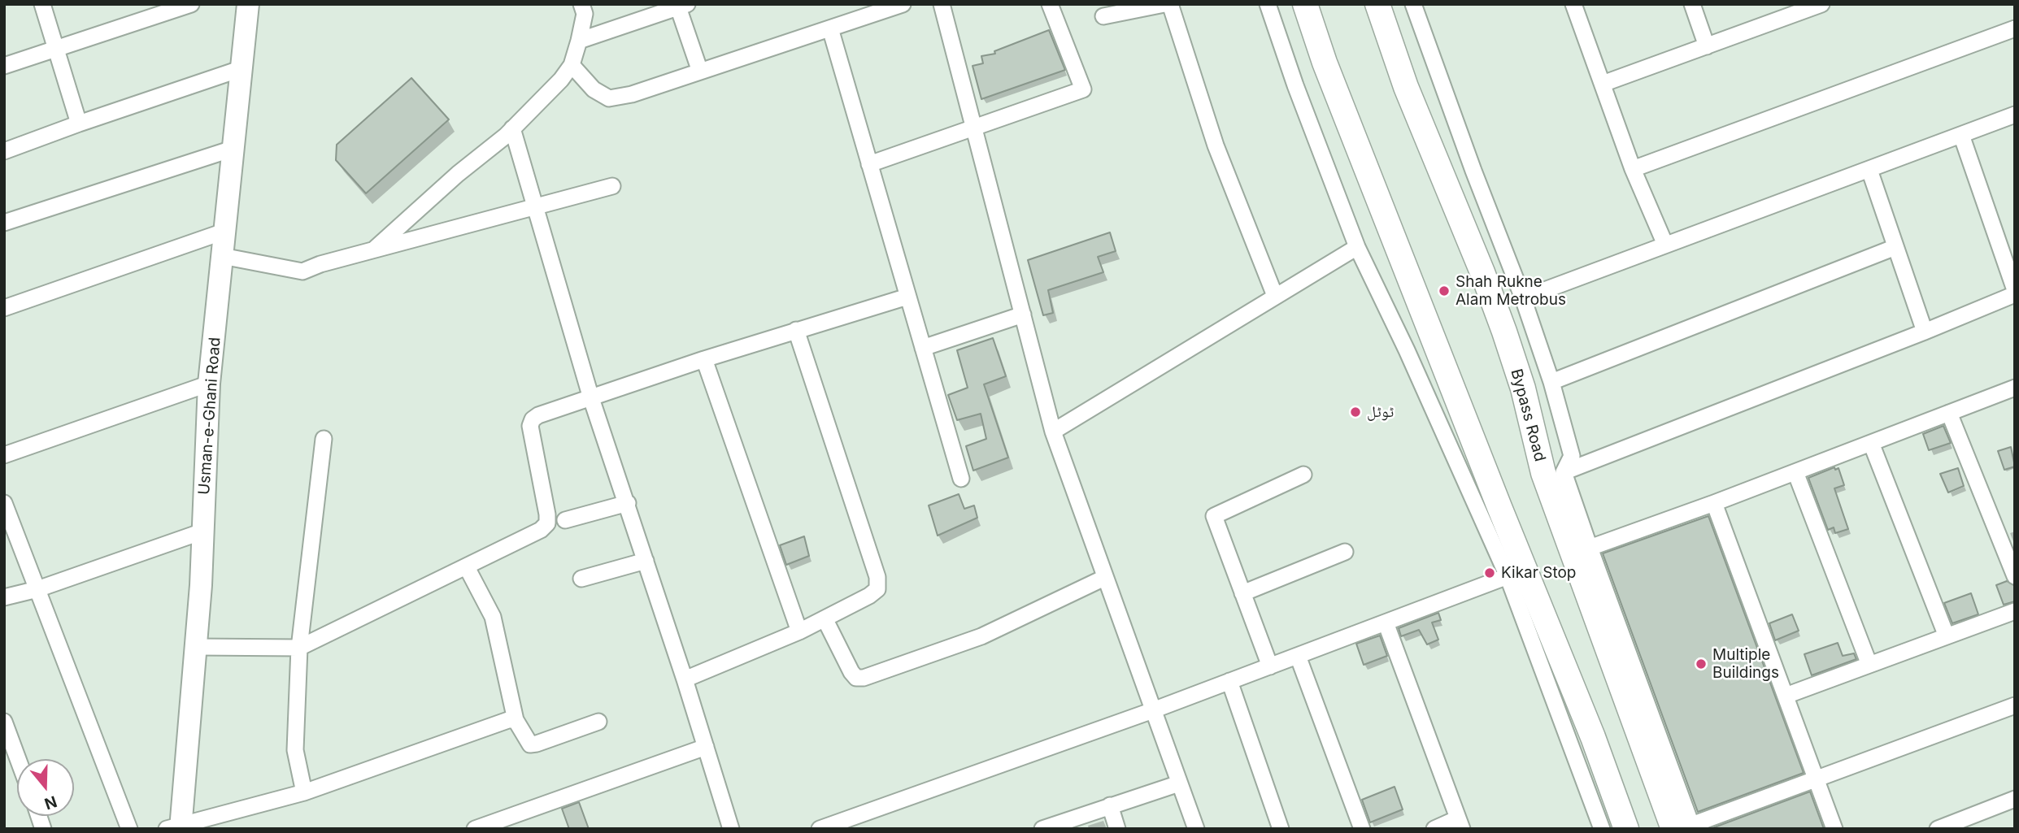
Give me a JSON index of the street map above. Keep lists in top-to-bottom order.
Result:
{
  "streets": {
    "main road": ["Bypass Road", "Usman-e-Ghani Road"]
  },
  "places": [
    "Shah Rukne Alam Metrobus",
    "ٹوٹل",
    "Kikar Stop",
    "Multiple Buildings"
  ],
  "north": "bottom"
}
